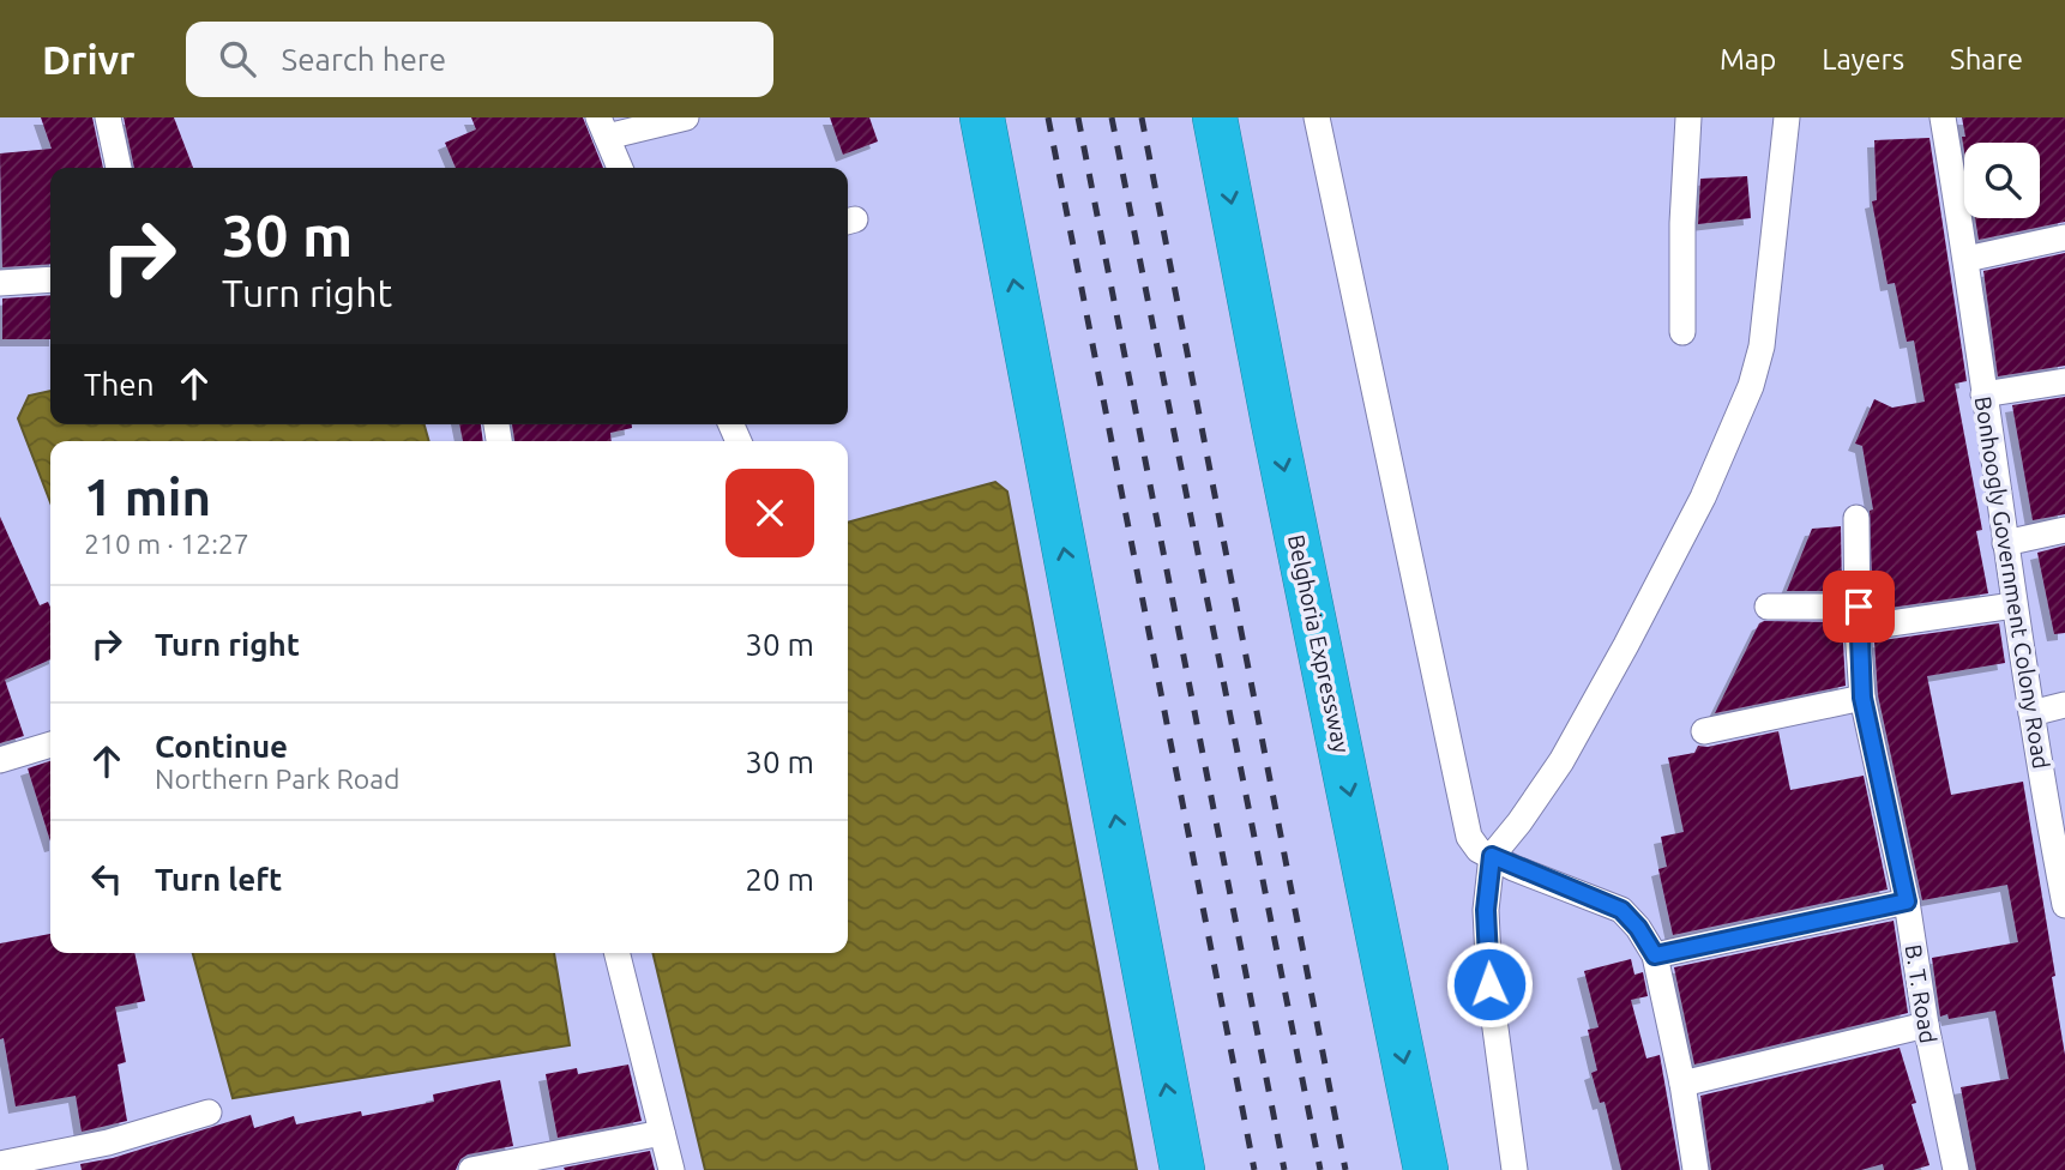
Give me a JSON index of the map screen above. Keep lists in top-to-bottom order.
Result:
{
  "streets": {
    "highway": ["Belghoria Expressway"],
    "street": ["Bonhoogly Government Colony Road", "B. T. Road"]
  },
  "page": {
    "header": "Drivr",
    "search": "Search here",
    "nav": ["Map", "Layers", "Share"],
    "turn": ["30 m", "Turn right"],
    "then": "Then",
    "heading": ["1 min", "210 m · 12:27"],
    "list": [
      {
        "name": "Turn right",
        "value": "30 m"
      },
      {
        "name": "Continue",
        "note": "Northern Park Road",
        "value": "30 m"
      },
      {
        "name": "Turn left",
        "value": "20 m"
      }
    ]
  }
}
